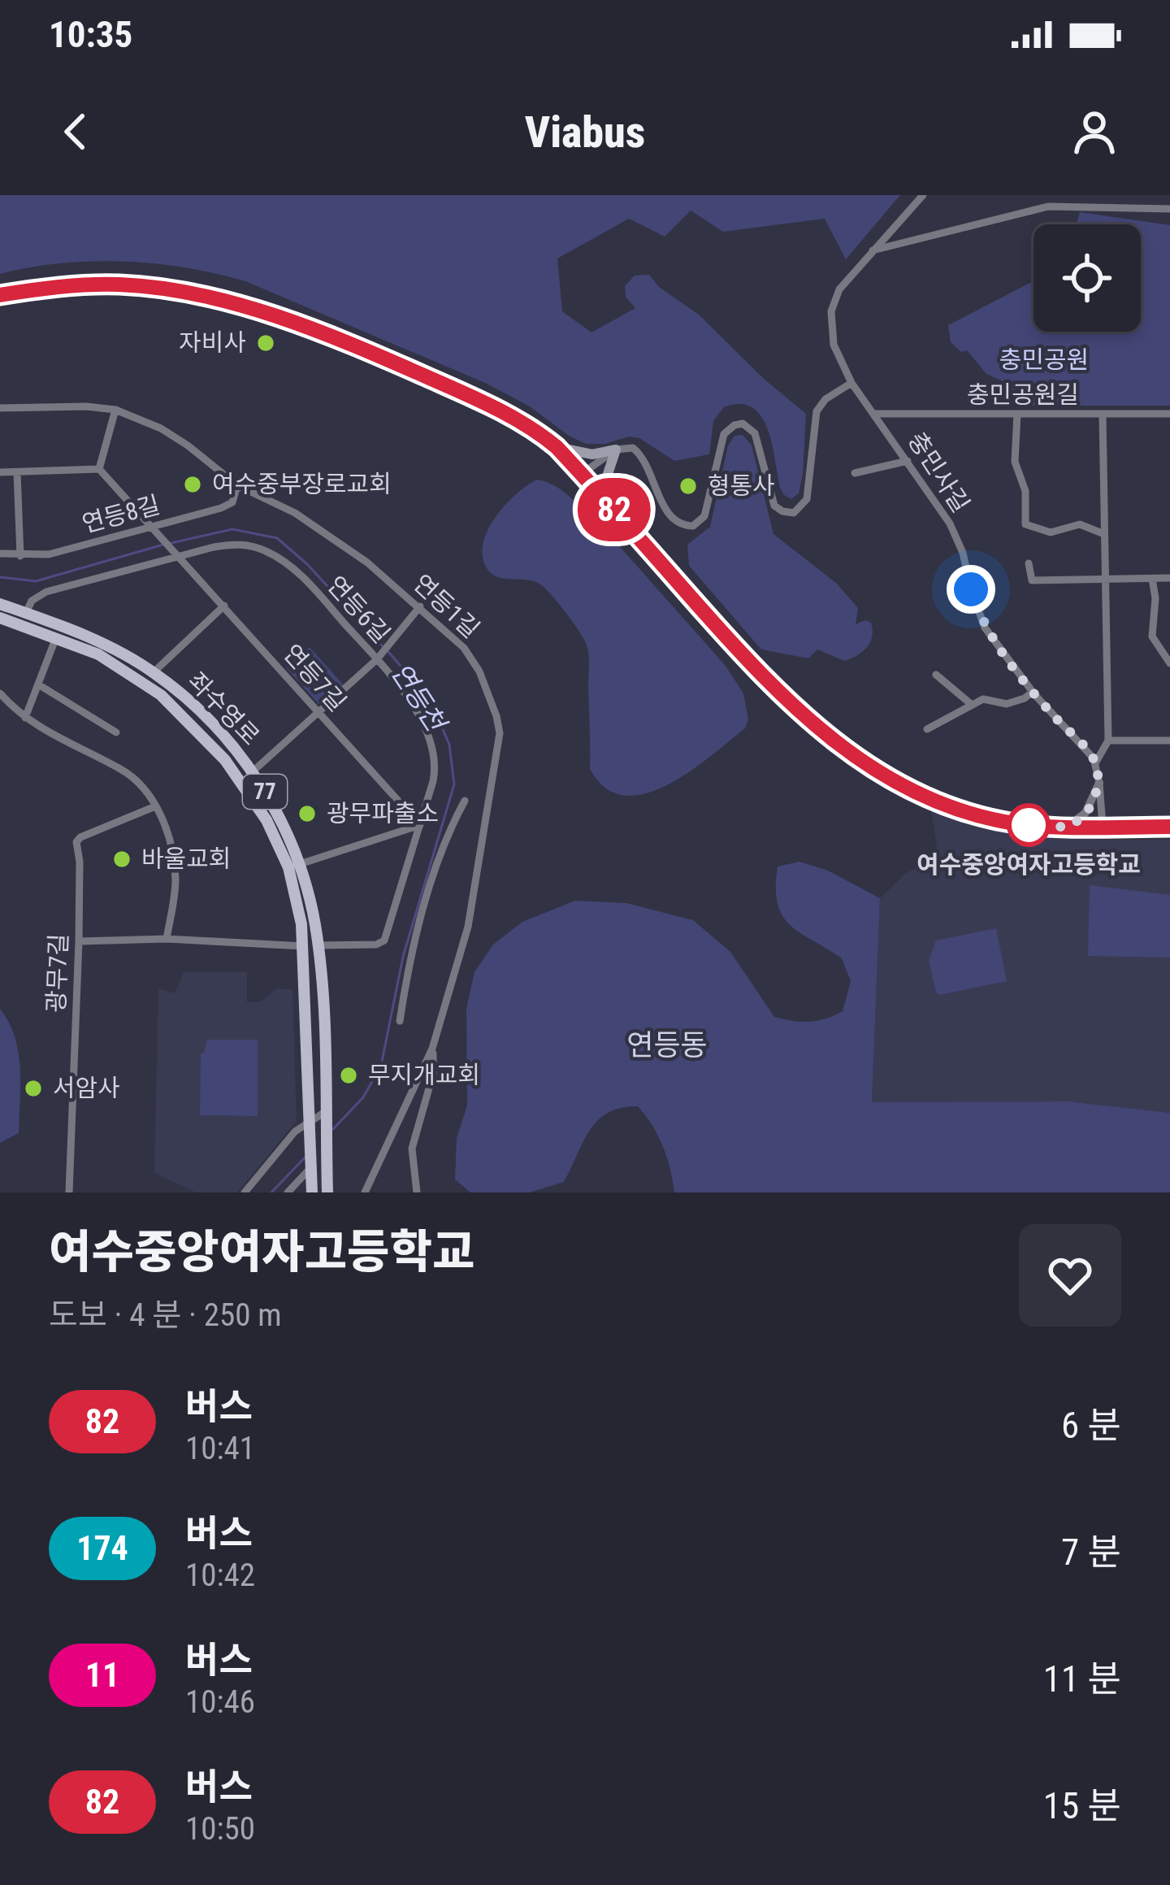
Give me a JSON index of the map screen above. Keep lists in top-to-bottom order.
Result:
{
  "streets": {
    "main road": ["좌수영로", "77"],
    "street": [
      "충민공원길",
      "충민사길",
      "연등8길",
      "연등1길",
      "연등6길",
      "연등7길",
      "광무7길"
    ]
  },
  "crossings": [
    ["충민공원길", "충민사길"],
    ["연등8길", "연등1길"],
    ["연등8길", "연등7길"],
    ["연등6길", "연등7길"],
    ["연등6길", "좌수영로"]
  ],
  "districts": ["연등동"],
  "water": ["연등천"],
  "parks": ["충민공원"],
  "places": [
    "자비사",
    "여수중부장로교회",
    "형통사",
    "광무파출소",
    "여수중앙여자고등학교",
    "바울교회",
    "무지개교회",
    "서암사"
  ],
  "lines": ["bus line 82"],
  "page": {
    "status": "10:35",
    "header": "Viabus",
    "on_map": "82",
    "heading": ["여수중앙여자고등학교", "도보 · 4 분 · 250 m"],
    "list": [
      {
        "mark": "82",
        "name": "버스",
        "note": "10:41",
        "value": "6 분"
      },
      {
        "mark": "174",
        "name": "버스",
        "note": "10:42",
        "value": "7 분"
      },
      {
        "mark": "11",
        "name": "버스",
        "note": "10:46",
        "value": "11 분"
      },
      {
        "mark": "82",
        "name": "버스",
        "note": "10:50",
        "value": "15 분"
      }
    ]
  }
}
